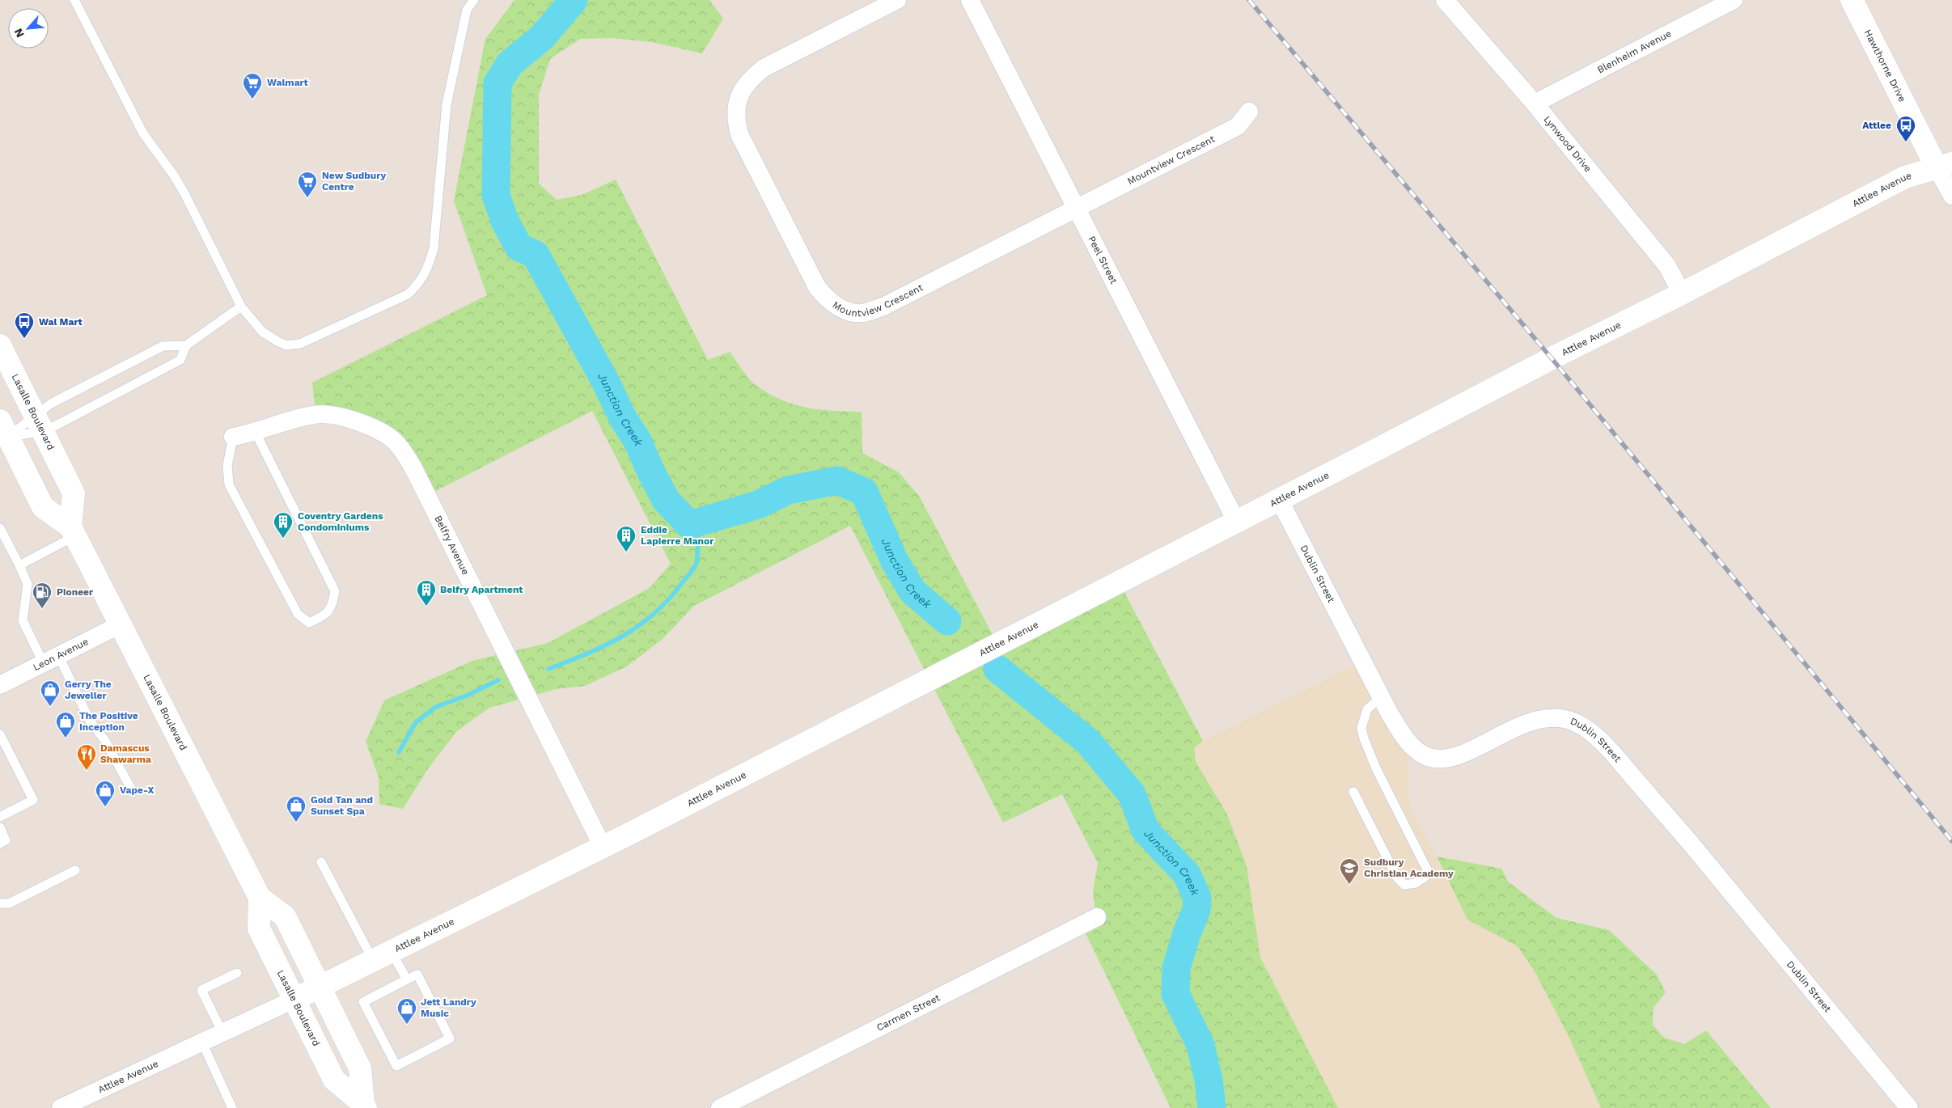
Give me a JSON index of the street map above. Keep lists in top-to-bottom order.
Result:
{
  "streets": {
    "street": [
      "Blenheim Avenue",
      "Hawthorne Drive",
      "Lynwood Drive",
      "Mountview Crescent",
      "Attlee Avenue",
      "Peel Street",
      "Lasalle Boulevard",
      "Belfry Avenue",
      "Dublin Street",
      "Leon Avenue",
      "Carmen Street"
    ]
  },
  "crossings": [
    ["Blenheim Avenue", "Lynwood Drive"],
    ["Hawthorne Drive", "Attlee Avenue"],
    ["Lynwood Drive", "Attlee Avenue"],
    ["Mountview Crescent", "Peel Street"],
    ["Attlee Avenue", "Peel Street"],
    ["Attlee Avenue", "Lasalle Boulevard"],
    ["Attlee Avenue", "Belfry Avenue"],
    ["Attlee Avenue", "Dublin Street"],
    ["Lasalle Boulevard", "Leon Avenue"]
  ],
  "water": ["Junction Creek"],
  "places": {
    "supermarket": ["Walmart", "New Sudbury Centre"],
    "bus stop": ["Attlee", "Wal Mart"],
    "building": ["Coventry Gardens Condominiums", "Eddie Lapierre Manor", "Belfry Apartment"],
    "fuel station": ["Pioneer"],
    "shop": [
      "Gerry The Jeweller",
      "The Positive Inception",
      "Vape-X",
      "Gold Tan and Sunset Spa",
      "Jett Landry Music"
    ],
    "restaurant": ["Damascus Shawarma"],
    "school or university": ["Sudbury Christian Academy"]
  },
  "north": "bottom left"
}
